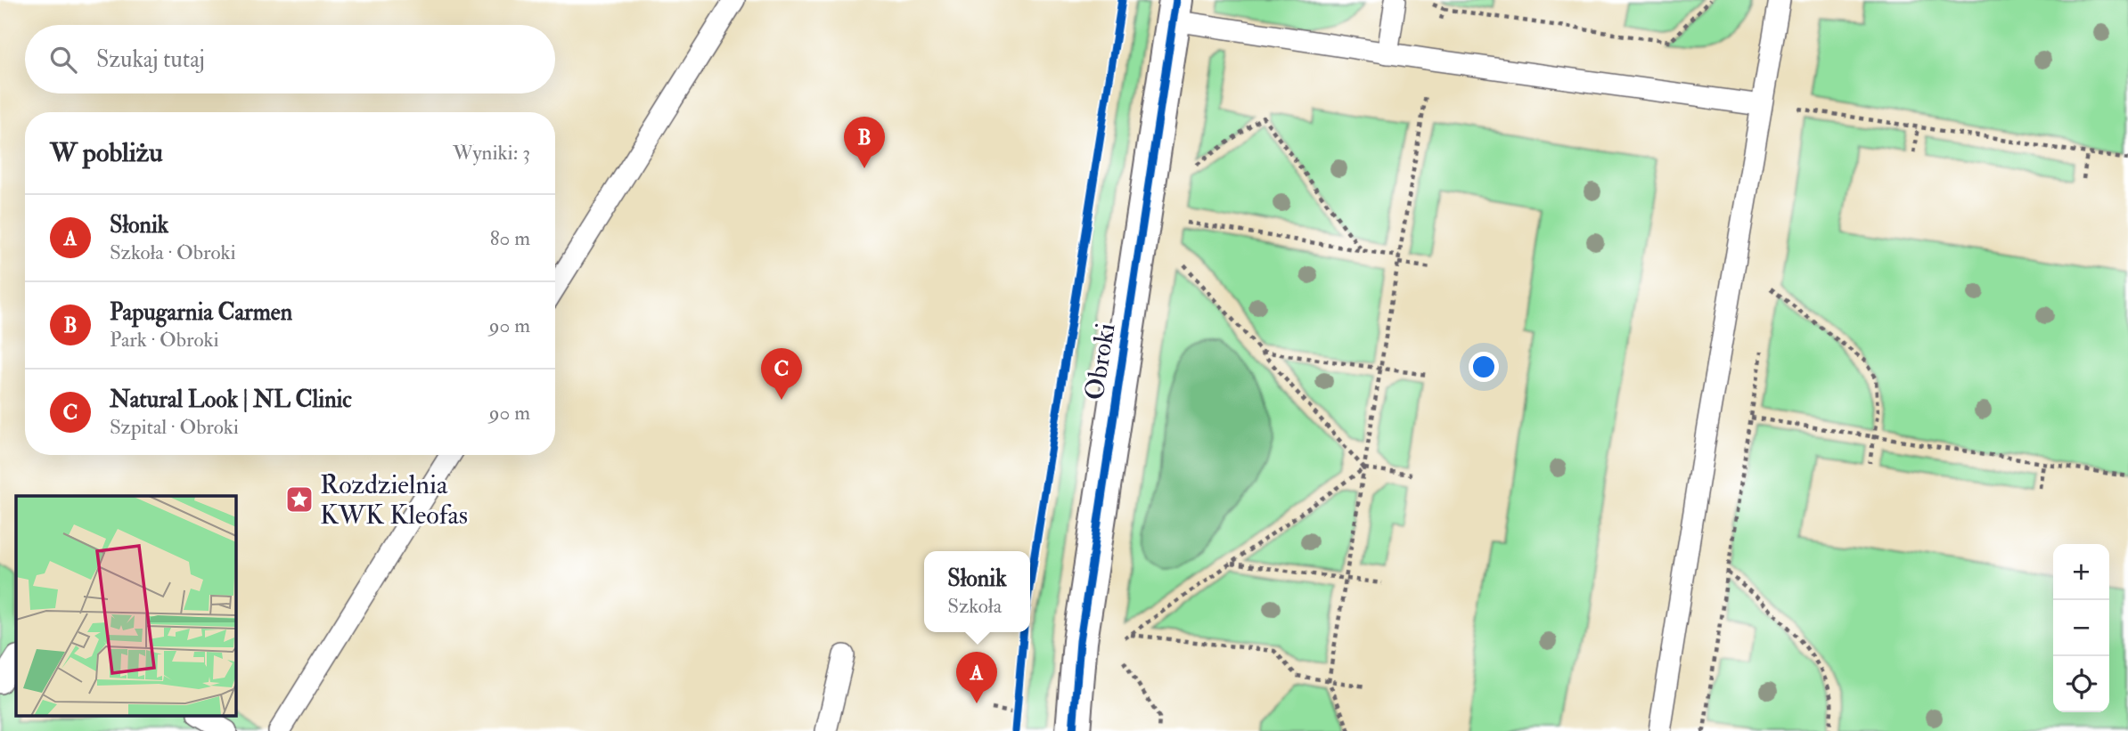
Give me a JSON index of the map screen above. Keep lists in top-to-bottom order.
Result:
{
  "streets": {
    "street": ["Obroki"]
  },
  "places": {
    "place": ["Rozdzielnia KWK Kleofas"]
  },
  "page": {
    "search": "Szukaj tutaj",
    "heading": ["W pobliżu", "Wyniki: 3"],
    "pins": ["B", "C", "A"],
    "list": [
      {
        "mark": "A",
        "name": "Słonik",
        "note": "Szkoła · Obroki",
        "value": "80 m"
      },
      {
        "mark": "B",
        "name": "Papugarnia Carmen",
        "note": "Park · Obroki",
        "value": "90 m"
      },
      {
        "mark": "C",
        "name": "Natural Look | NL Clinic",
        "note": "Szpital · Obroki",
        "value": "90 m"
      }
    ],
    "map_buttons": ["+", "−"],
    "popup": ["Słonik", "Szkoła"]
  }
}
